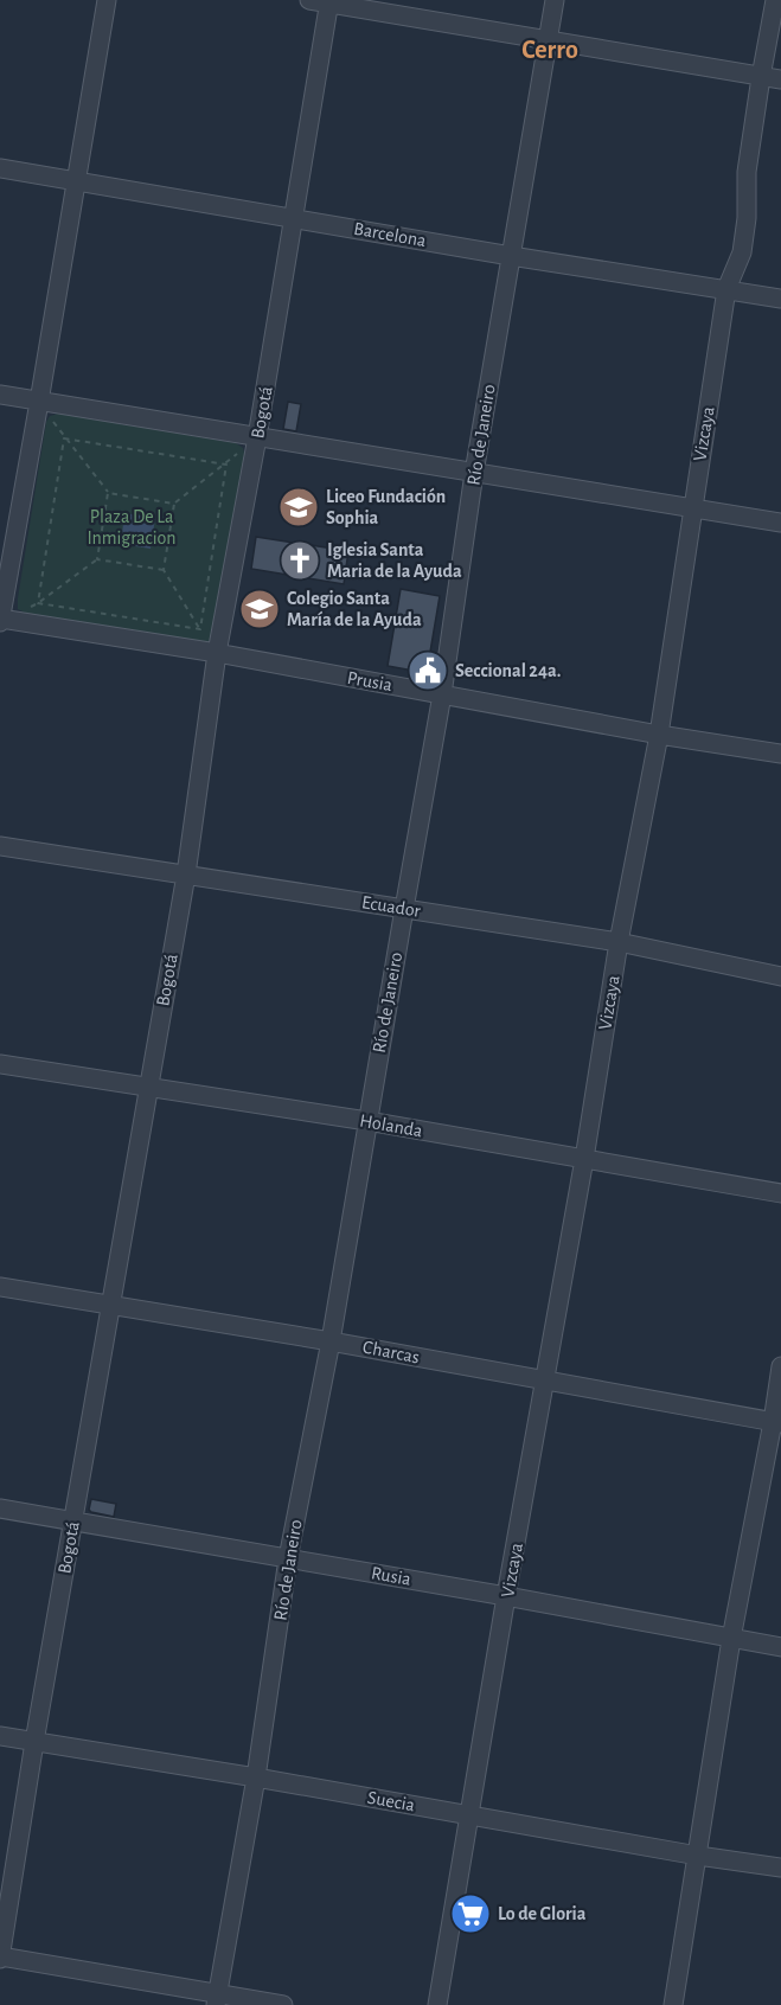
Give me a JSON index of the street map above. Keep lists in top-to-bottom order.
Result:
{
  "streets": {
    "street": [
      "Barcelona",
      "Bogotá",
      "Vizcaya",
      "Río de Janeiro",
      "Prusia",
      "Ecuador",
      "Holanda",
      "Charcas",
      "Rusia",
      "Suecia"
    ]
  },
  "crossings": [
    ["Barcelona", "Bogotá"],
    ["Barcelona", "Vizcaya"],
    ["Barcelona", "Río de Janeiro"],
    ["Bogotá", "Prusia"],
    ["Bogotá", "Ecuador"],
    ["Bogotá", "Holanda"],
    ["Bogotá", "Charcas"],
    ["Bogotá", "Rusia"],
    ["Bogotá", "Suecia"],
    ["Vizcaya", "Prusia"],
    ["Vizcaya", "Ecuador"],
    ["Vizcaya", "Holanda"],
    ["Vizcaya", "Charcas"],
    ["Vizcaya", "Rusia"],
    ["Vizcaya", "Suecia"],
    ["Río de Janeiro", "Prusia"],
    ["Río de Janeiro", "Ecuador"],
    ["Río de Janeiro", "Holanda"],
    ["Río de Janeiro", "Charcas"],
    ["Río de Janeiro", "Rusia"],
    ["Río de Janeiro", "Suecia"]
  ],
  "districts": ["Cerro"],
  "parks": ["Plaza De La Inmigracion"],
  "places": {
    "school or university": ["Liceo Fundación Sophia", "Colegio Santa María de la Ayuda"],
    "church": ["Iglesia Santa Maria de la Ayuda"],
    "public building": ["Seccional 24a."],
    "supermarket": ["Lo de Gloria"]
  }
}
